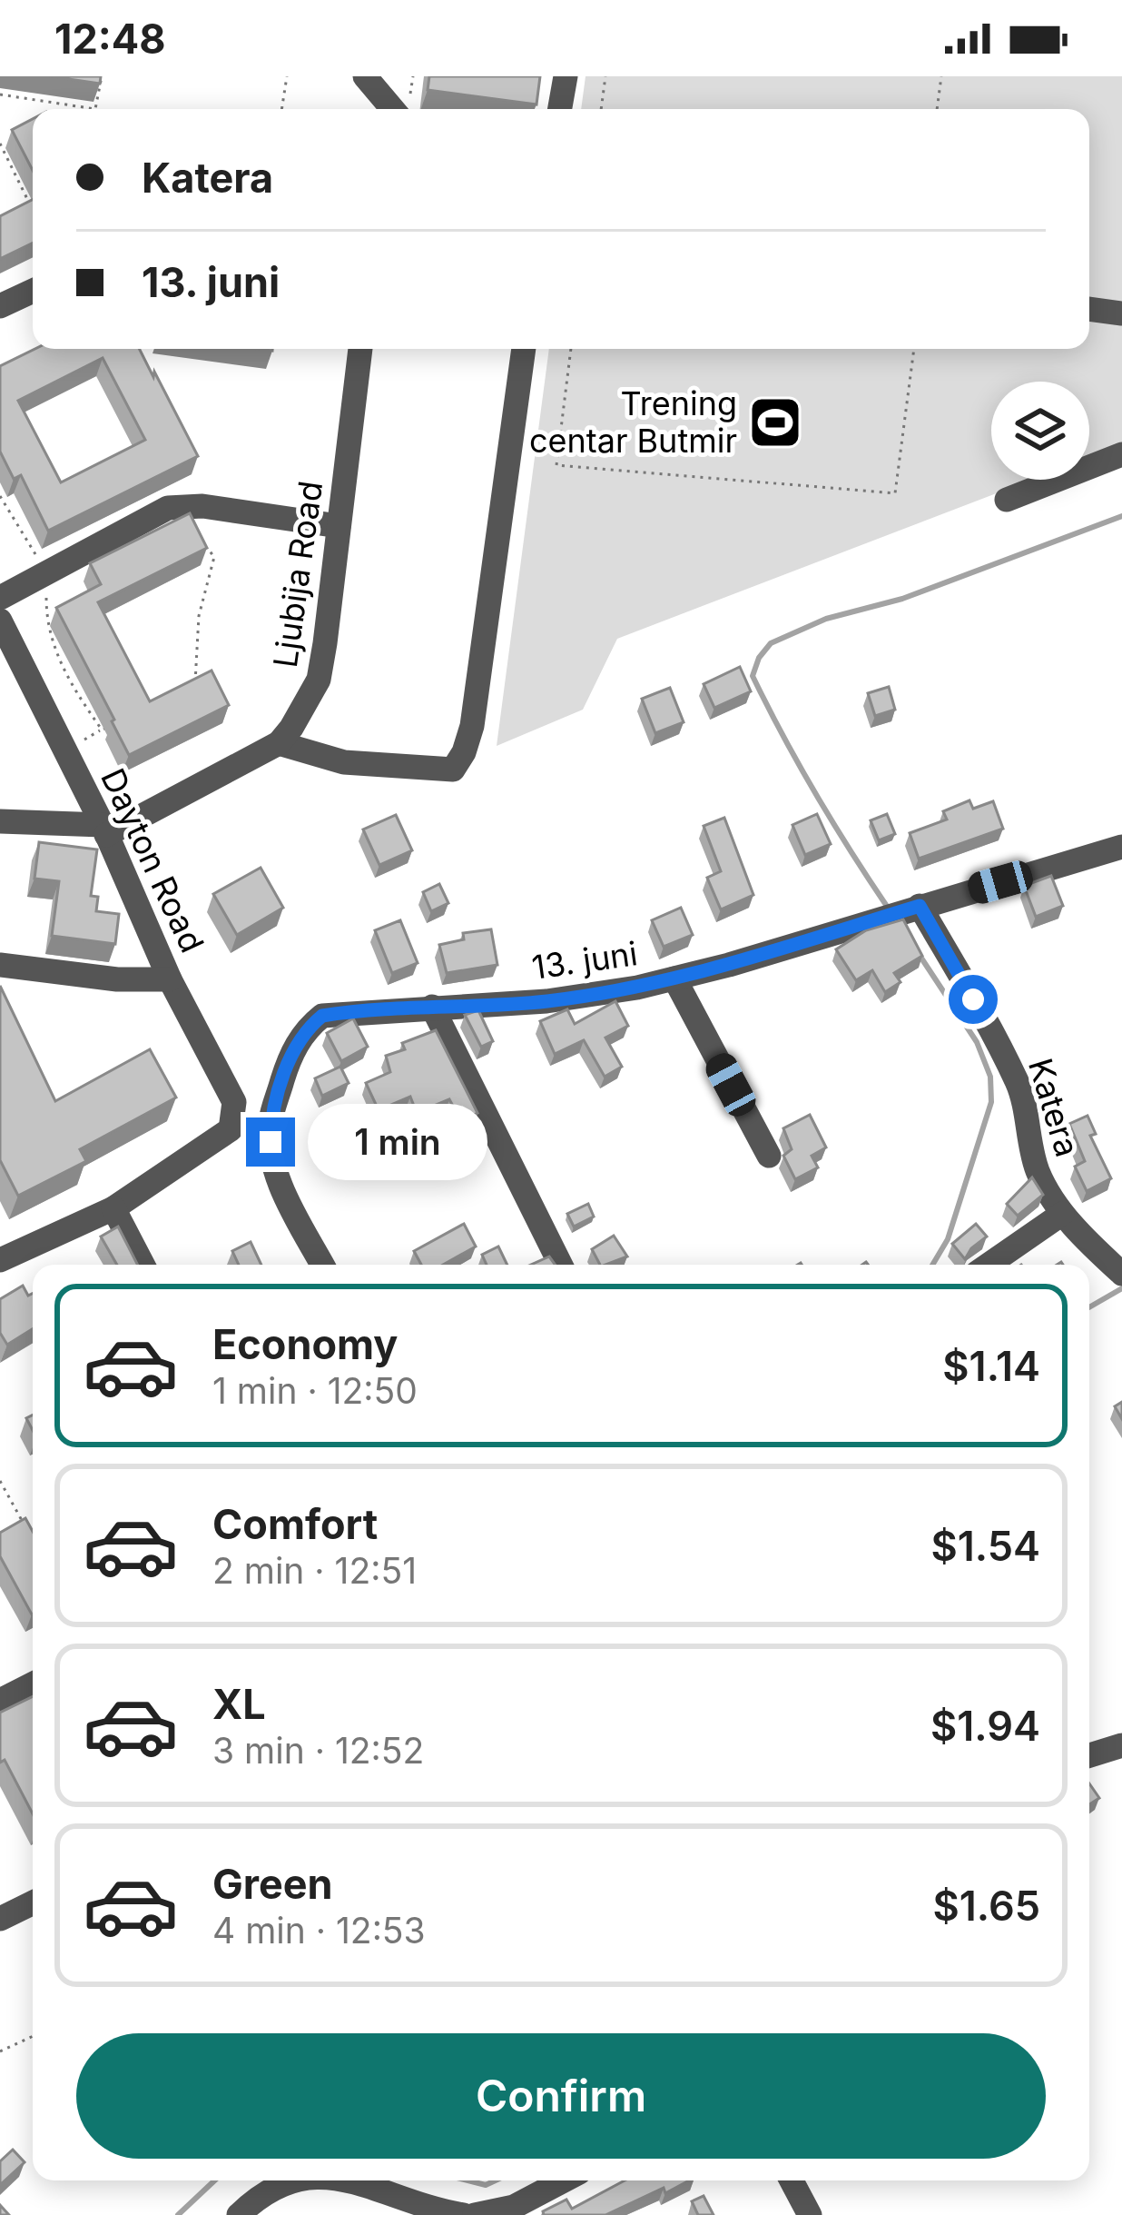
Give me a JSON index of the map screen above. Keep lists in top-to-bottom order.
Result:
{
  "streets": {
    "street": [
      "Ljubija Road",
      "Dayton Road",
      "13. juni",
      "Katera"
    ]
  },
  "crossings": [
    ["Ljubija Road", "Dayton Road"],
    ["13. juni", "Katera"]
  ],
  "places": {
    "sports": ["Trening centar Butmir"]
  },
  "page": {
    "status": "12:48",
    "banner": ["Katera", "13. juni"],
    "bubble": "1 min",
    "list": [
      {
        "name": "Economy",
        "note": "1 min · 12:50",
        "value": "$1.14"
      },
      {
        "name": "Comfort",
        "note": "2 min · 12:51",
        "value": "$1.54"
      },
      {
        "name": "XL",
        "note": "3 min · 12:52",
        "value": "$1.94"
      },
      {
        "name": "Green",
        "note": "4 min · 12:53",
        "value": "$1.65"
      }
    ],
    "buttons": "Confirm"
  }
}
